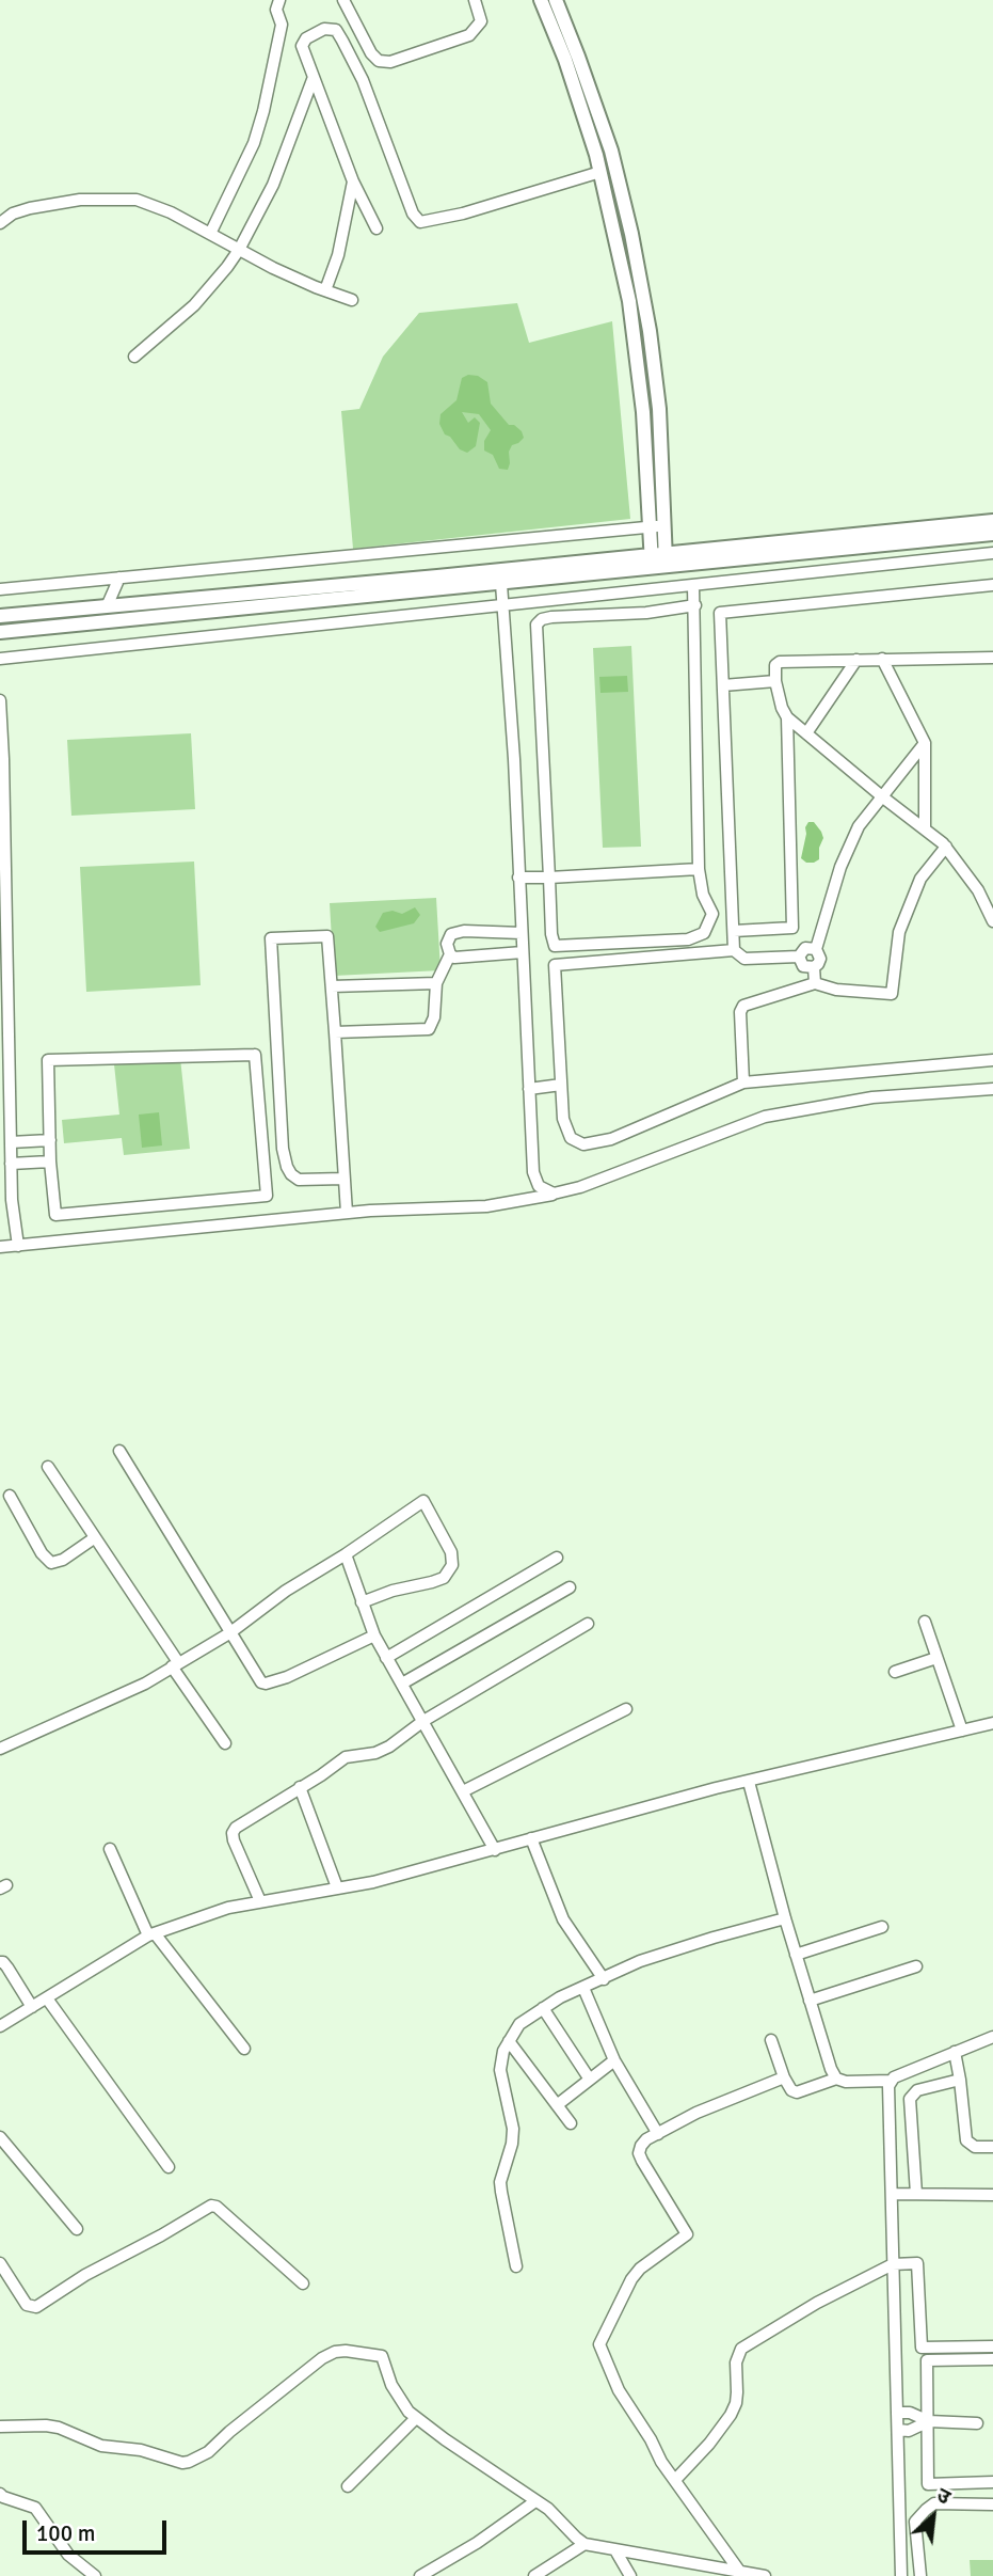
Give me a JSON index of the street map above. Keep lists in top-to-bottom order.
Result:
{
  "scale_bar": "100 m",
  "north": "top right"
}
